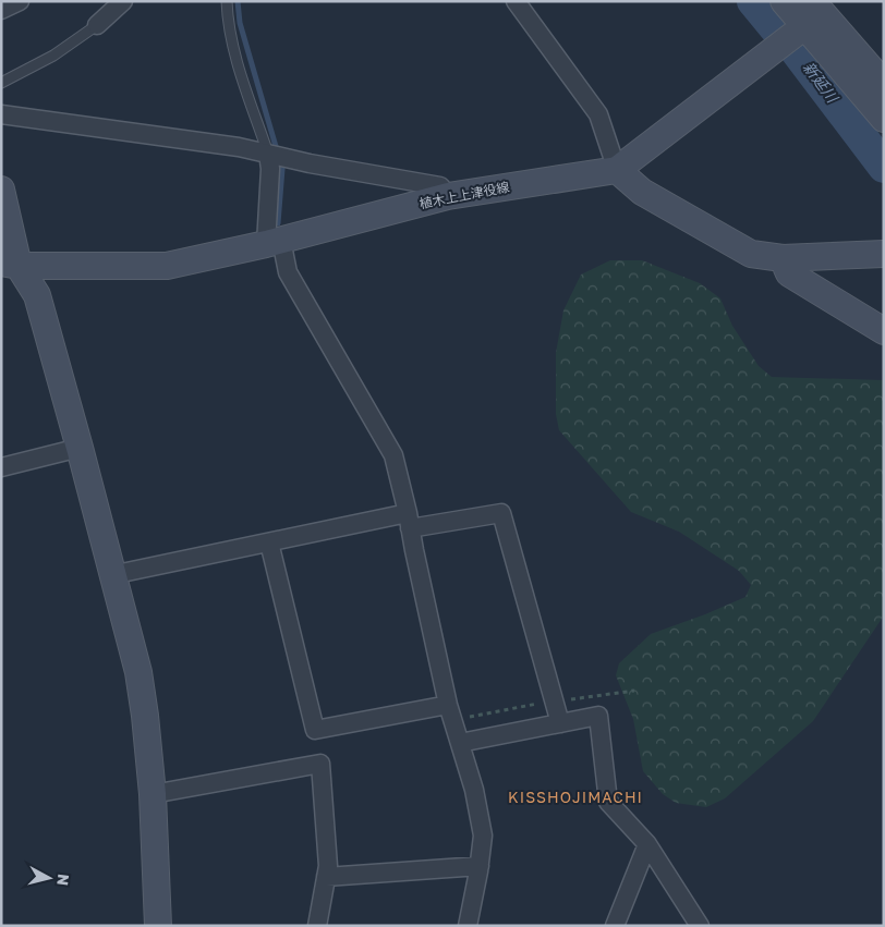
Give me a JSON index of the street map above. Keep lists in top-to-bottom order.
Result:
{
  "streets": {
    "street": ["植木上上津役線"]
  },
  "districts": ["KISSHOJIMACHI"],
  "water": ["新延川"],
  "north": "right"
}
